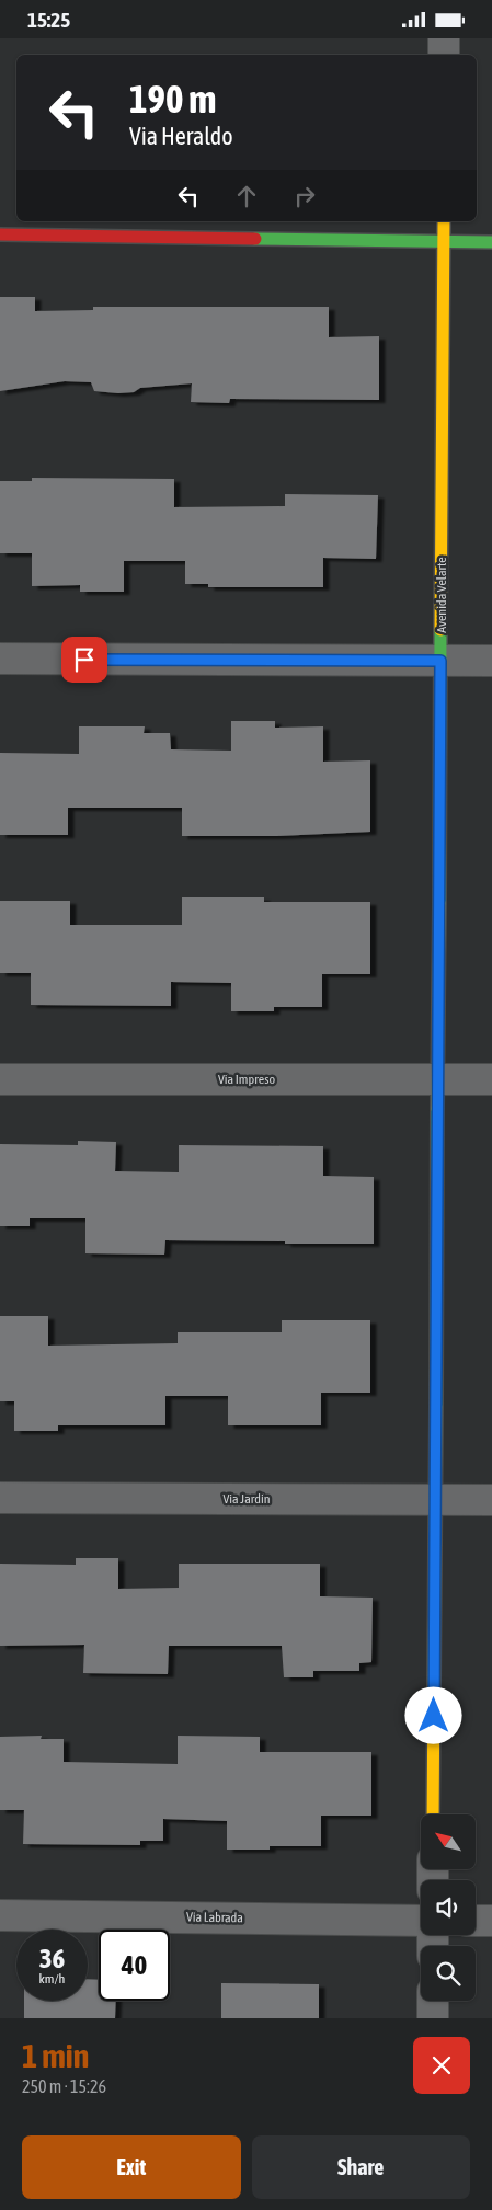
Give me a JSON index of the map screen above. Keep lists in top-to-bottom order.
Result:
{
  "streets": {
    "street": [
      "Avenida Velarte",
      "Via Impreso",
      "Via Jardin",
      "Via Labrada"
    ]
  },
  "crossings": [
    ["Avenida Velarte", "Via Impreso"],
    ["Avenida Velarte", "Via Jardin"]
  ],
  "north": "top left",
  "page": {
    "status": "15:25",
    "turn": ["190 m", "Via Heraldo"],
    "speed": "36 km/h",
    "limit": "40",
    "heading": ["1 min", "250 m · 15:26"],
    "buttons": ["Exit", "Share"]
  }
}
